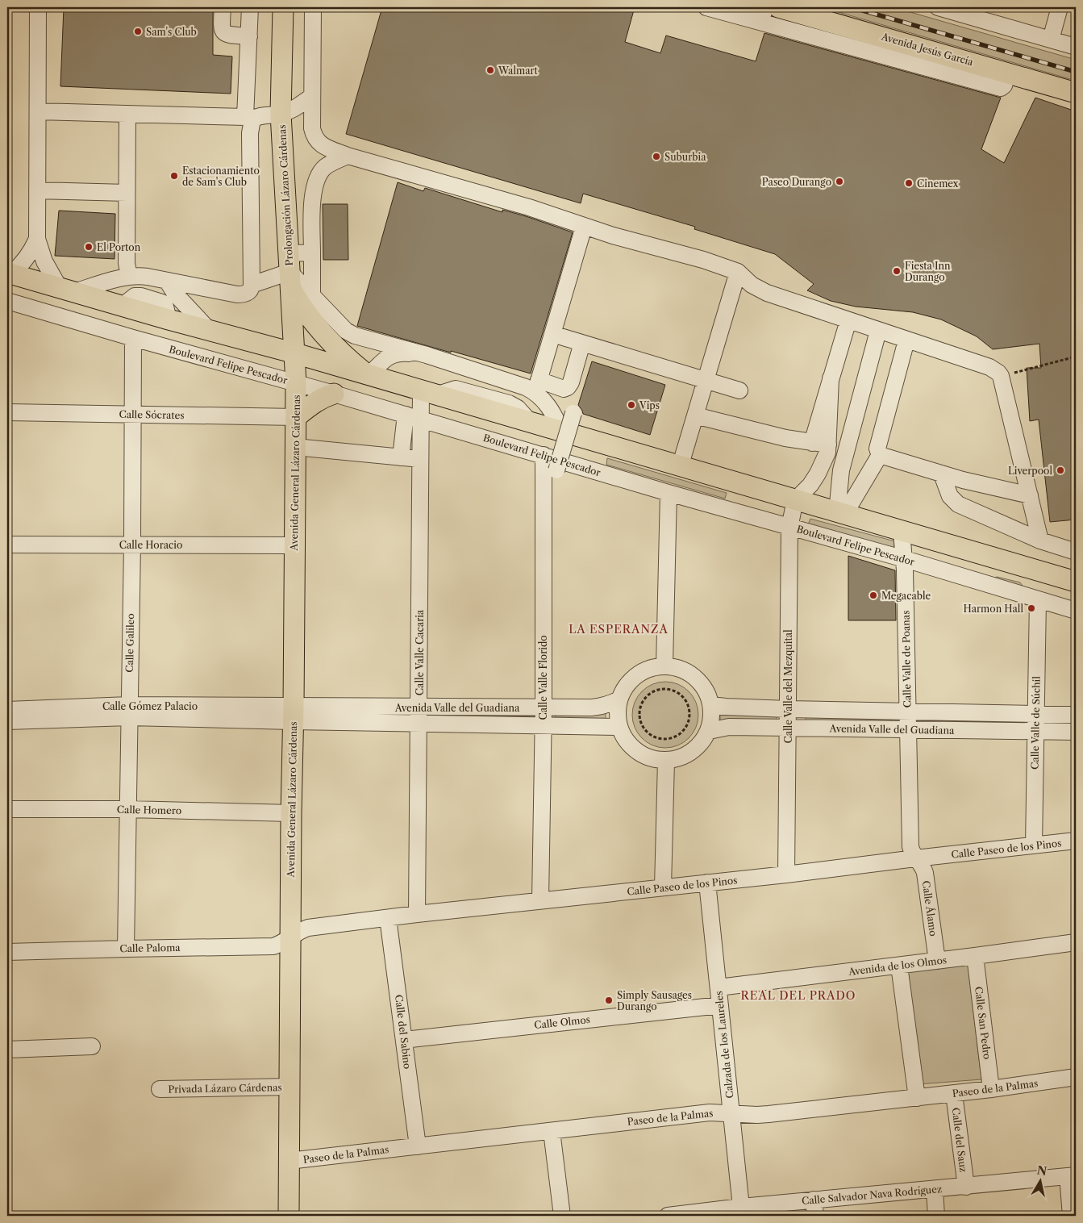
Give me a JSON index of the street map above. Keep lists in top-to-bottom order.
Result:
{
  "streets": {
    "main road": ["Avenida Jesús García", "Prolongación Lázaro Cárdenas", "Avenida General Lázaro Cárdenas"],
    "street": [
      "Boulevard Felipe Pescador",
      "Calle Sócrates",
      "Calle Horacio",
      "Calle Galileo",
      "Calle Valle Cacaria",
      "Calle Valle de Poanas",
      "Calle Valle Florido",
      "Calle Valle del Mezquital",
      "Calle Gómez Palacio",
      "Avenida Valle del Guadiana",
      "Calle Valle de Súchil",
      "Calle Homero",
      "Calle Paseo de los Pinos",
      "Calle Álamo",
      "Calle Paloma",
      "Avenida de los Olmos",
      "Calle Olmos",
      "Calle San Pedro",
      "Calle del Sabino",
      "Calzada de los Laureles",
      "Privada Lázaro Cárdenas",
      "Paseo de la Palmas",
      "Calle del Sauz",
      "Calle Salvador Nava Rodríguez"
    ]
  },
  "crossings": [
    ["Prolongación Lázaro Cárdenas", "Boulevard Felipe Pescador"],
    ["Prolongación Lázaro Cárdenas", "Avenida General Lázaro Cárdenas"],
    ["Boulevard Felipe Pescador", "Avenida General Lázaro Cárdenas"],
    ["Boulevard Felipe Pescador", "Calle Galileo"],
    ["Boulevard Felipe Pescador", "Calle Valle Cacaria"],
    ["Boulevard Felipe Pescador", "Calle Valle de Poanas"],
    ["Boulevard Felipe Pescador", "Calle Valle Florido"],
    ["Boulevard Felipe Pescador", "Calle Valle del Mezquital"],
    ["Boulevard Felipe Pescador", "Calle Valle de Súchil"],
    ["Calle Sócrates", "Avenida General Lázaro Cárdenas"],
    ["Calle Sócrates", "Calle Galileo"],
    ["Avenida General Lázaro Cárdenas", "Calle Horacio"],
    ["Avenida General Lázaro Cárdenas", "Calle Gómez Palacio"],
    ["Avenida General Lázaro Cárdenas", "Avenida Valle del Guadiana"],
    ["Avenida General Lázaro Cárdenas", "Calle Homero"],
    ["Avenida General Lázaro Cárdenas", "Calle Paseo de los Pinos"],
    ["Avenida General Lázaro Cárdenas", "Calle Paloma"],
    ["Avenida General Lázaro Cárdenas", "Privada Lázaro Cárdenas"],
    ["Avenida General Lázaro Cárdenas", "Paseo de la Palmas"],
    ["Calle Horacio", "Calle Galileo"],
    ["Calle Galileo", "Calle Gómez Palacio"],
    ["Calle Galileo", "Calle Homero"],
    ["Calle Galileo", "Calle Paloma"],
    ["Calle Valle Cacaria", "Avenida Valle del Guadiana"],
    ["Calle Valle Cacaria", "Calle Paseo de los Pinos"],
    ["Calle Valle de Poanas", "Avenida Valle del Guadiana"],
    ["Calle Valle de Poanas", "Calle Paseo de los Pinos"],
    ["Calle Valle de Poanas", "Calle Álamo"],
    ["Calle Valle Florido", "Avenida Valle del Guadiana"],
    ["Calle Valle Florido", "Calle Paseo de los Pinos"],
    ["Calle Valle del Mezquital", "Avenida Valle del Guadiana"],
    ["Calle Valle del Mezquital", "Calle Paseo de los Pinos"],
    ["Calle Gómez Palacio", "Avenida Valle del Guadiana"],
    ["Avenida Valle del Guadiana", "Calle Valle de Súchil"],
    ["Calle Valle de Súchil", "Calle Paseo de los Pinos"],
    ["Calle Paseo de los Pinos", "Calle Álamo"],
    ["Calle Paseo de los Pinos", "Calle Paloma"],
    ["Calle Paseo de los Pinos", "Calle del Sabino"],
    ["Calle Paseo de los Pinos", "Calzada de los Laureles"],
    ["Calle Álamo", "Avenida de los Olmos"],
    ["Avenida de los Olmos", "Calle San Pedro"],
    ["Avenida de los Olmos", "Calzada de los Laureles"],
    ["Calle Olmos", "Calle del Sabino"],
    ["Calle Olmos", "Calzada de los Laureles"],
    ["Calle San Pedro", "Paseo de la Palmas"],
    ["Calle del Sabino", "Paseo de la Palmas"],
    ["Calzada de los Laureles", "Paseo de la Palmas"],
    ["Calzada de los Laureles", "Calle Salvador Nava Rodríguez"],
    ["Paseo de la Palmas", "Calle del Sauz"],
    ["Calle del Sauz", "Calle Salvador Nava Rodríguez"]
  ],
  "districts": ["LA ESPERANZA", "REAL DEL PRADO"],
  "places": [
    "Sam's Club",
    "Walmart",
    "Suburbia",
    "Estacionamiento de Sam's Club",
    "Paseo Durango",
    "Cinemex",
    "El Porton",
    "Fiesta Inn Durango",
    "Vips",
    "Liverpool",
    "Megacable",
    "Harmon Hall",
    "Simply Sausages Durango"
  ],
  "north": "top"
}
